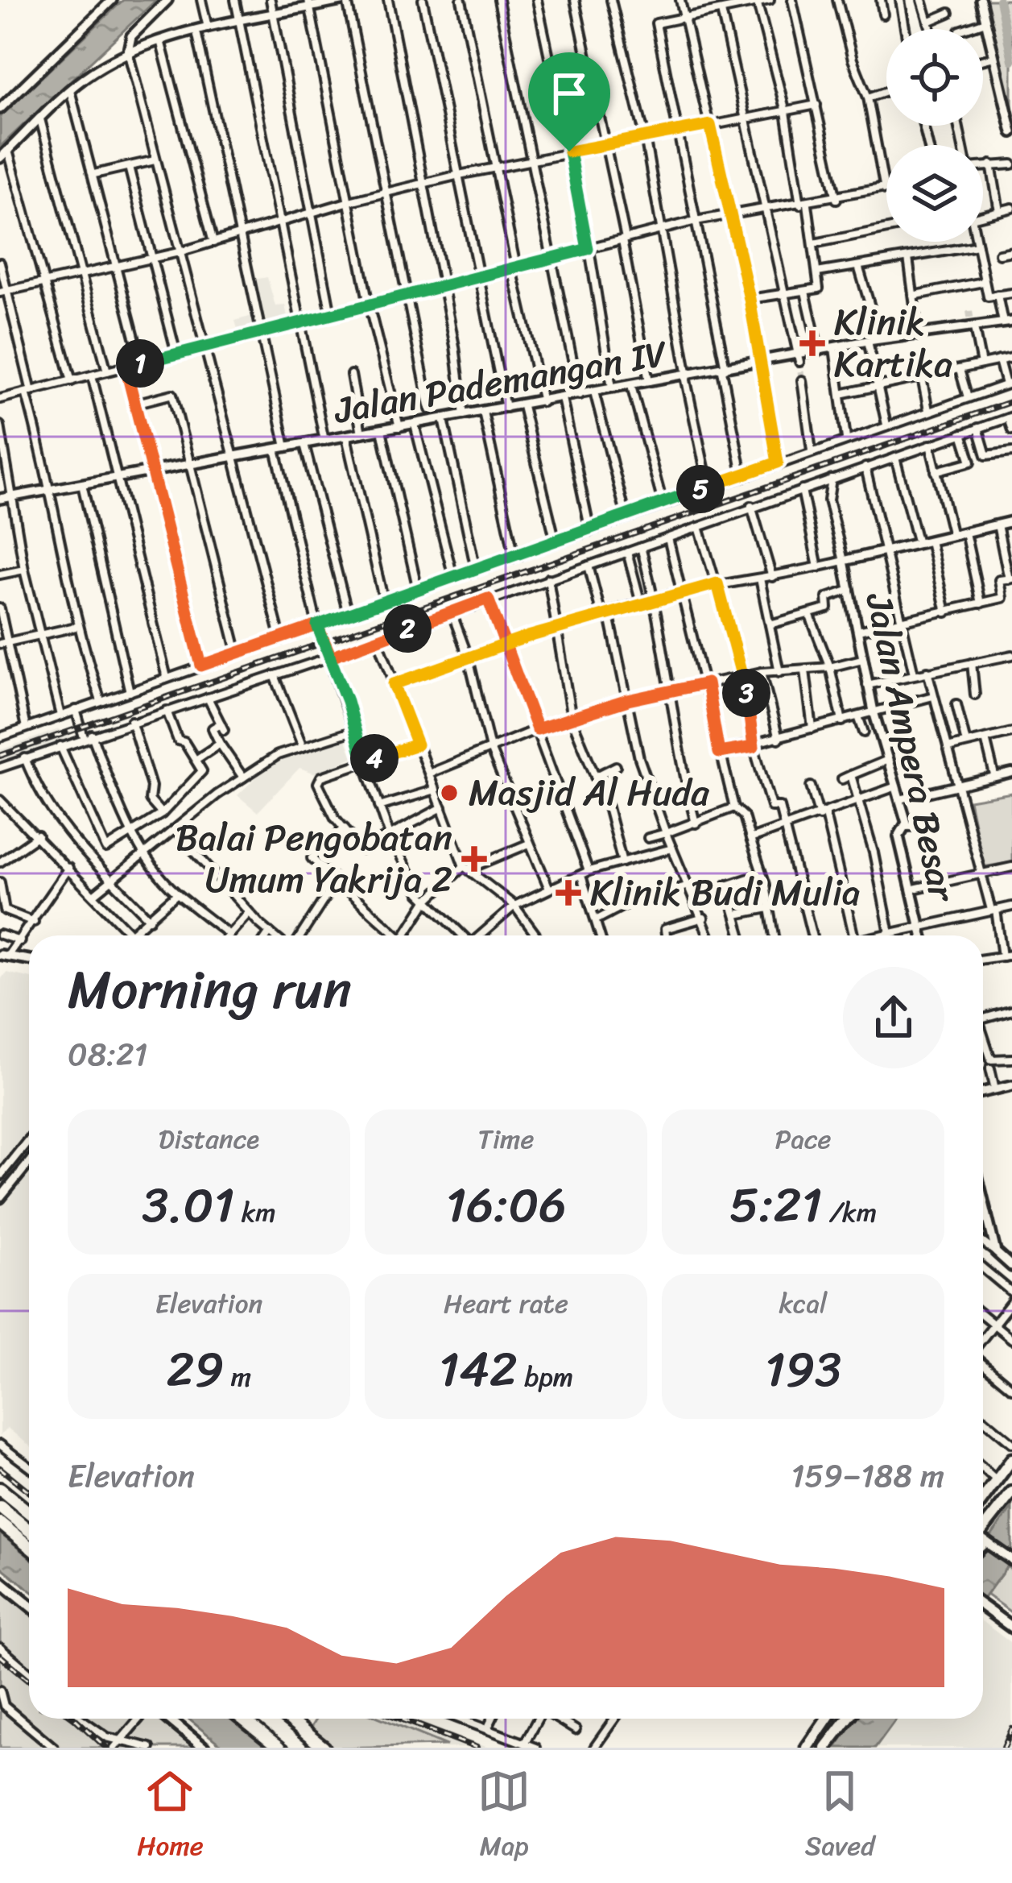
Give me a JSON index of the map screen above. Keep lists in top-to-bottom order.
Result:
{
  "streets": {
    "street": ["Jalan Pademangan IV", "Jalan Ampera Besar"]
  },
  "places": {
    "health": ["Klinik Kartika", "Balai Pengobatan Umum Yakrija 2", "Klinik Budi Mulia"],
    "other": ["Masjid Al Huda"]
  },
  "page": {
    "pins": [
      "1",
      "5",
      "2",
      "3",
      "4"
    ],
    "heading": ["Morning run", "08:21"],
    "stats": [
      ["Distance", "3.01 km"],
      ["Time", "16:06"],
      ["Pace", "5:21 /km"],
      ["Elevation", "29 m"],
      ["Heart rate", "142 bpm"],
      ["kcal", "193"]
    ],
    "chart": ["Elevation", "159–188 m"],
    "tabs": ["Home", "Map", "Saved"]
  }
}
